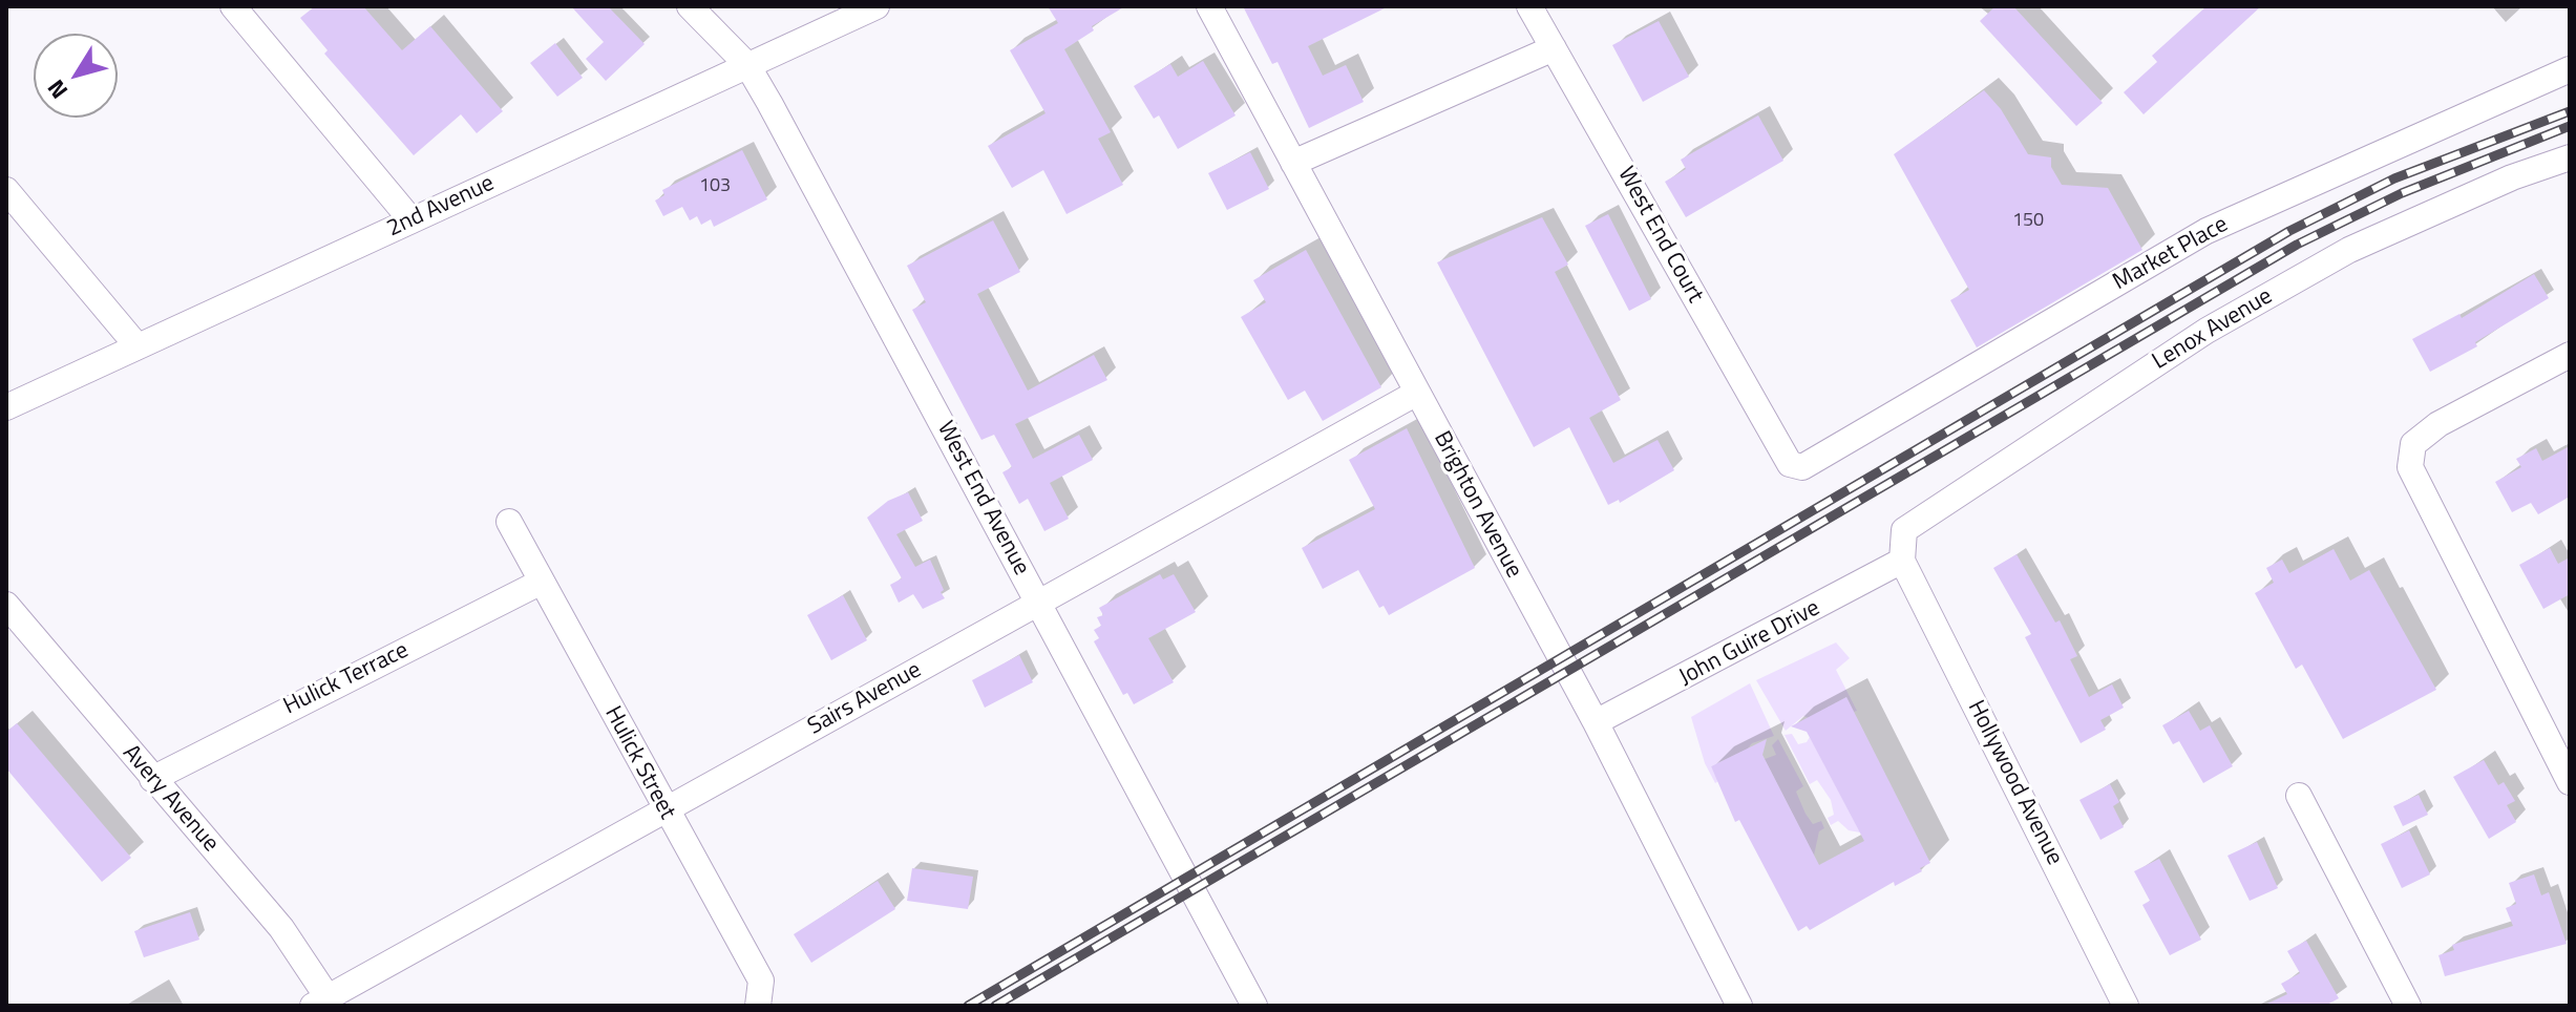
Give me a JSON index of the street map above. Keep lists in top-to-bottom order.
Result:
{
  "streets": {
    "street": [
      "2nd Avenue",
      "West End Court",
      "Market Place",
      "Lenox Avenue",
      "West End Avenue",
      "Brighton Avenue",
      "John Guire Drive",
      "Hulick Terrace",
      "Sairs Avenue",
      "Hulick Street",
      "Hollywood Avenue",
      "Avery Avenue"
    ]
  },
  "crossings": [
    ["2nd Avenue", "West End Avenue"],
    ["West End Court", "Market Place"],
    ["Lenox Avenue", "John Guire Drive"],
    ["Lenox Avenue", "Hollywood Avenue"],
    ["West End Avenue", "Sairs Avenue"],
    ["Brighton Avenue", "John Guire Drive"],
    ["Brighton Avenue", "Sairs Avenue"],
    ["John Guire Drive", "Hollywood Avenue"],
    ["Hulick Terrace", "Hulick Street"],
    ["Hulick Terrace", "Avery Avenue"],
    ["Sairs Avenue", "Hulick Street"],
    ["Sairs Avenue", "Avery Avenue"]
  ],
  "house_numbers": ["103", "150"],
  "north": "bottom left"
}
